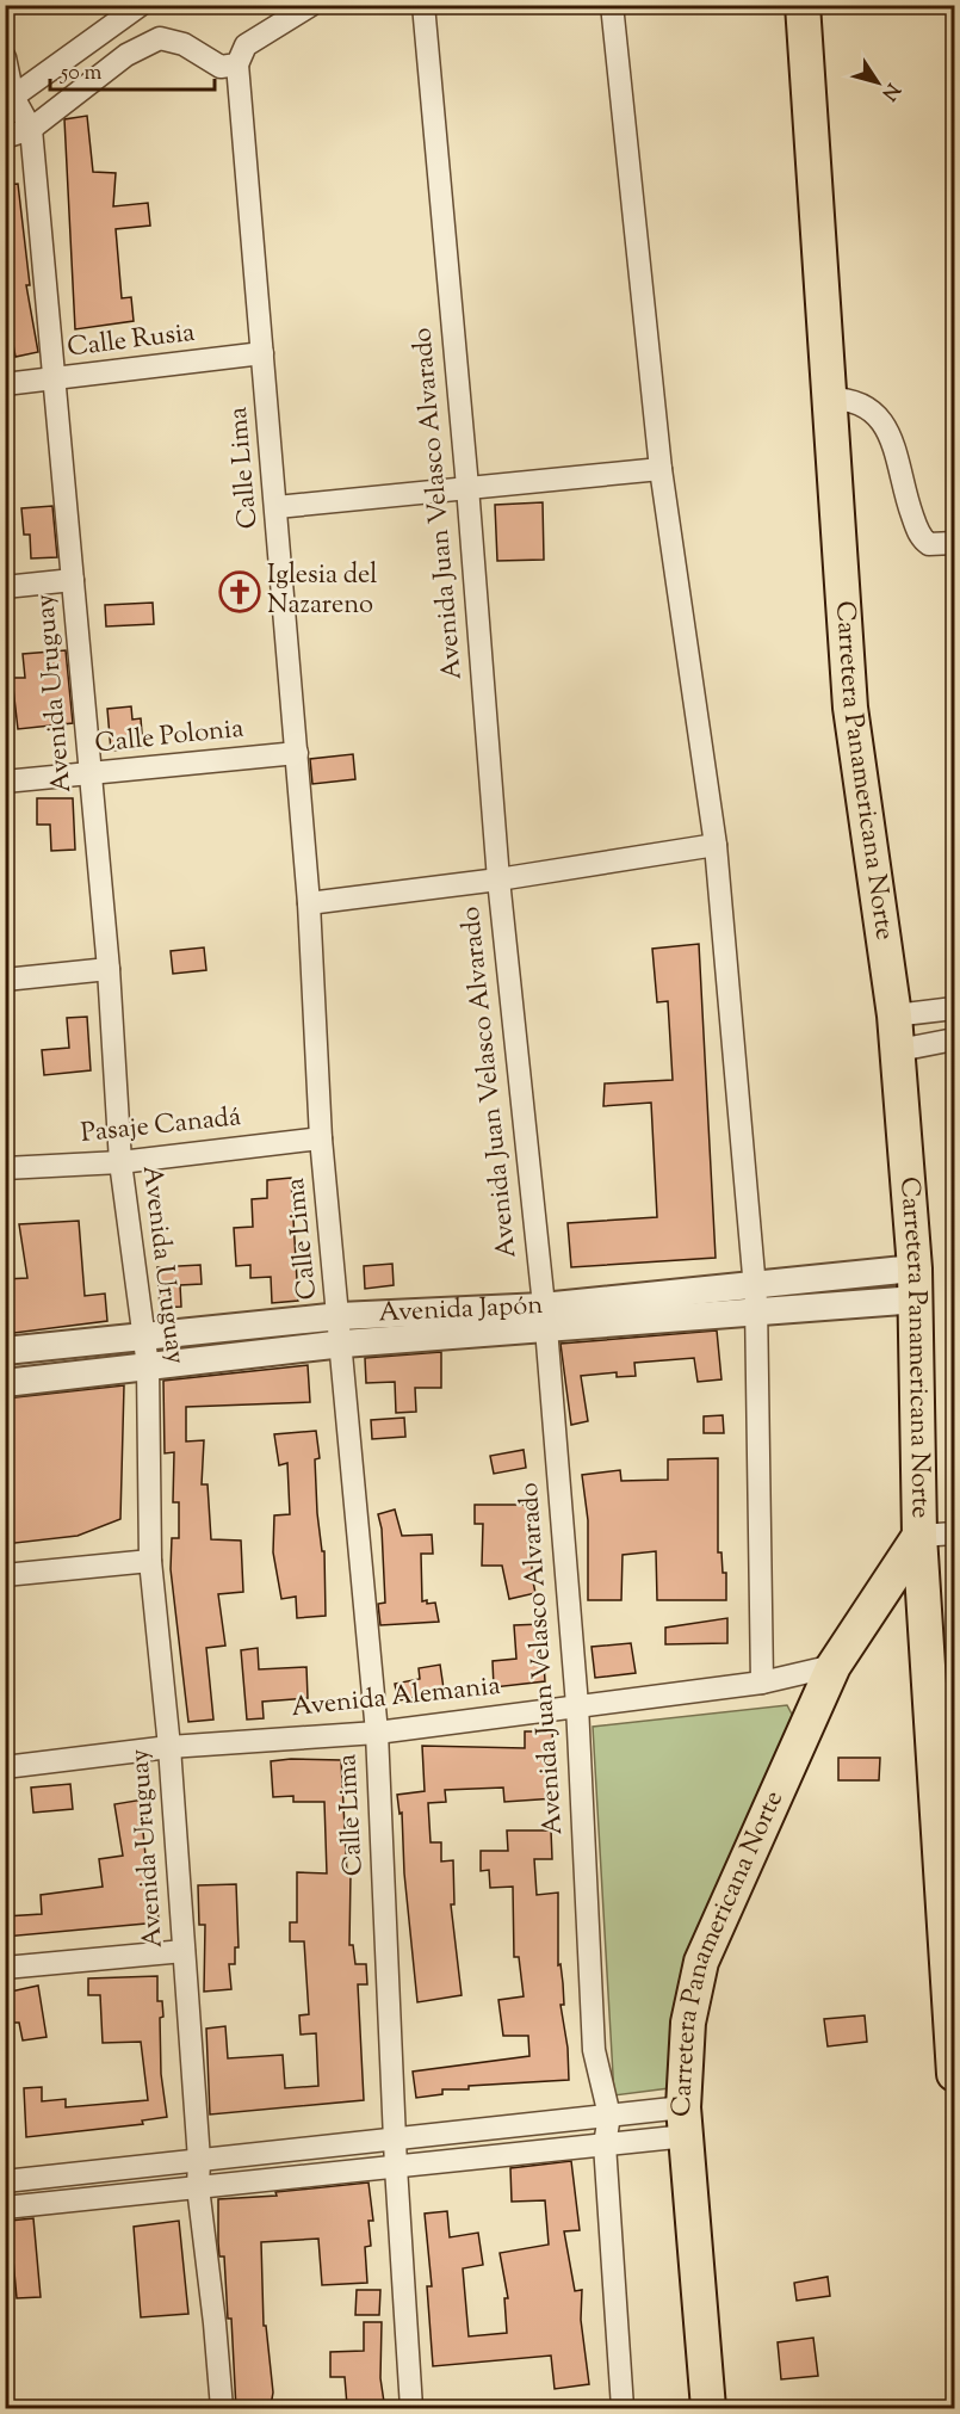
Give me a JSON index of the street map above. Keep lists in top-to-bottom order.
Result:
{
  "streets": {
    "main road": ["Carretera Panamericana Norte"],
    "street": [
      "Calle Rusia",
      "Calle Lima",
      "Avenida Juan Velasco Alvarado",
      "Avenida Uruguay",
      "Calle Polonia",
      "Pasaje Canadá",
      "Avenida Japón",
      "Avenida Alemania"
    ]
  },
  "crossings": [
    ["Calle Rusia", "Calle Lima"],
    ["Calle Rusia", "Avenida Uruguay"],
    ["Calle Lima", "Calle Polonia"],
    ["Calle Lima", "Pasaje Canadá"],
    ["Calle Lima", "Avenida Japón"],
    ["Calle Lima", "Avenida Alemania"],
    ["Avenida Juan Velasco Alvarado", "Avenida Japón"],
    ["Avenida Juan Velasco Alvarado", "Avenida Alemania"],
    ["Avenida Uruguay", "Calle Polonia"],
    ["Avenida Uruguay", "Pasaje Canadá"],
    ["Avenida Uruguay", "Avenida Japón"],
    ["Avenida Uruguay", "Avenida Alemania"],
    ["Carretera Panamericana Norte", "Avenida Japón"],
    ["Carretera Panamericana Norte", "Avenida Alemania"]
  ],
  "places": {
    "church": ["Iglesia del Nazareno"]
  },
  "scale_bar": "50 m",
  "north": "bottom right"
}
